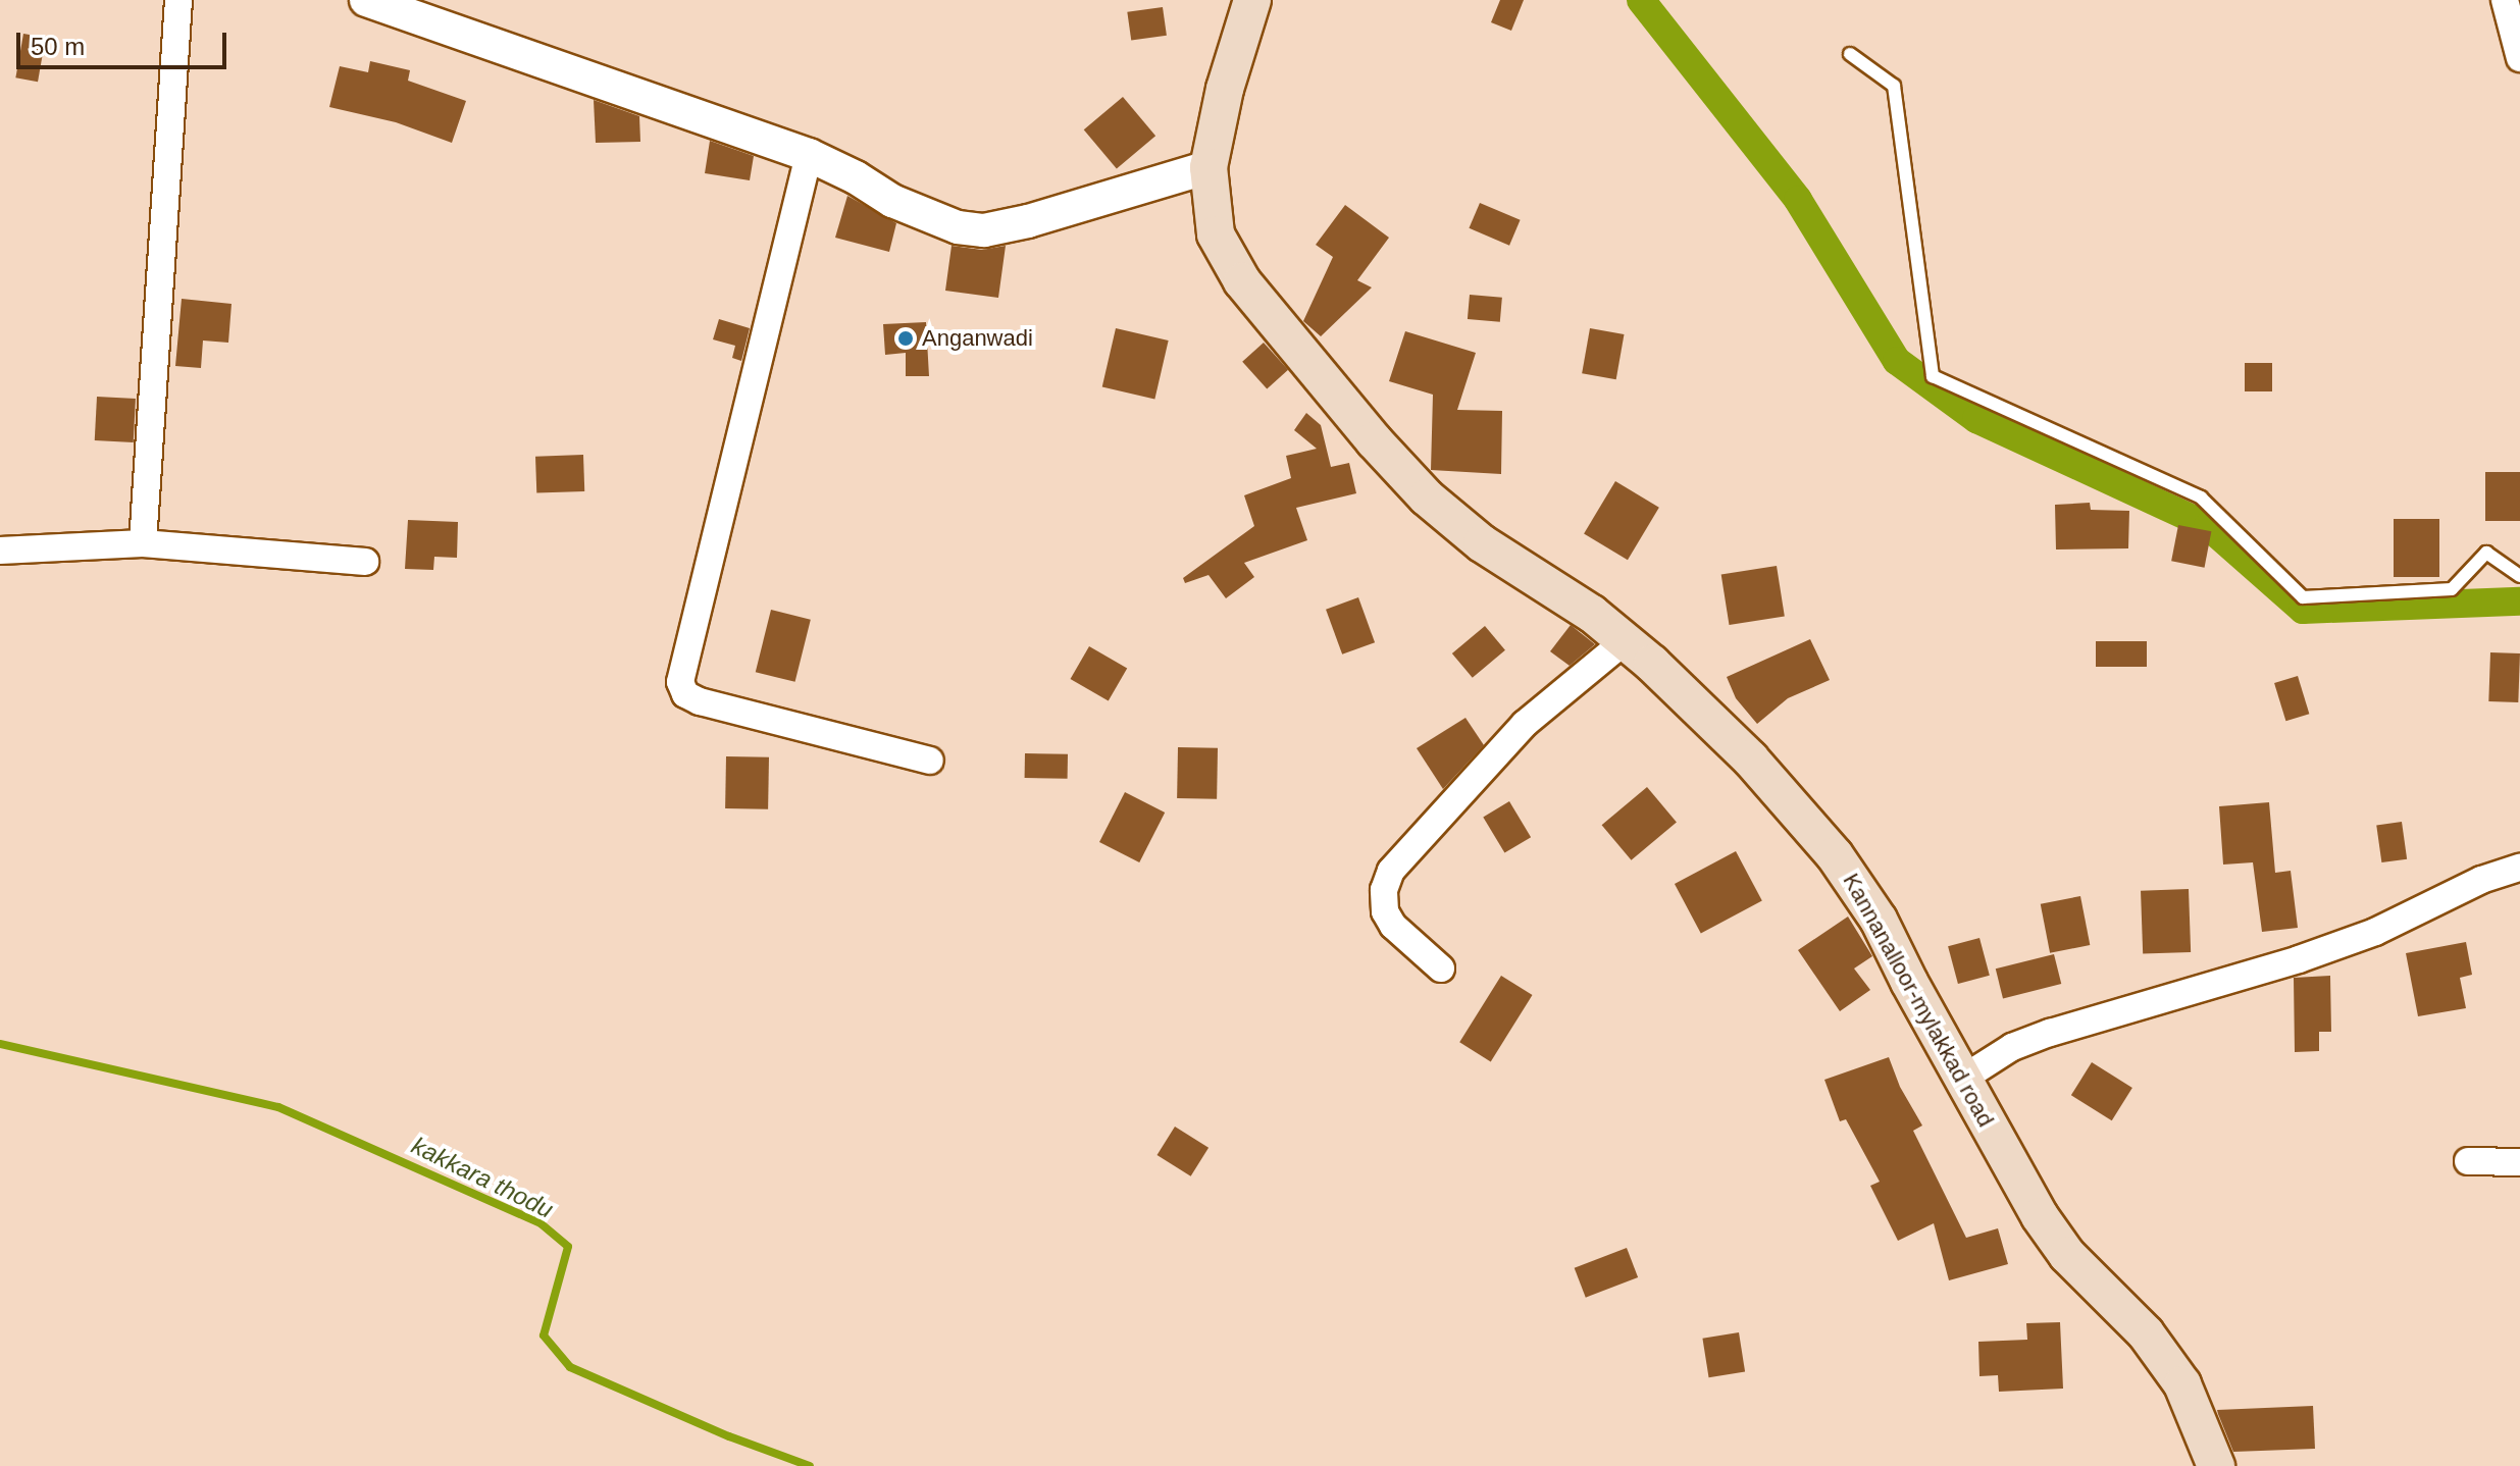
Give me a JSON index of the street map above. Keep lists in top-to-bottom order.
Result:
{
  "streets": {
    "main road": ["Kannanalloor-mylakkad road"]
  },
  "water": ["kakkara thodu"],
  "places": ["Anganwadi"],
  "scale_bar": "50 m"
}
